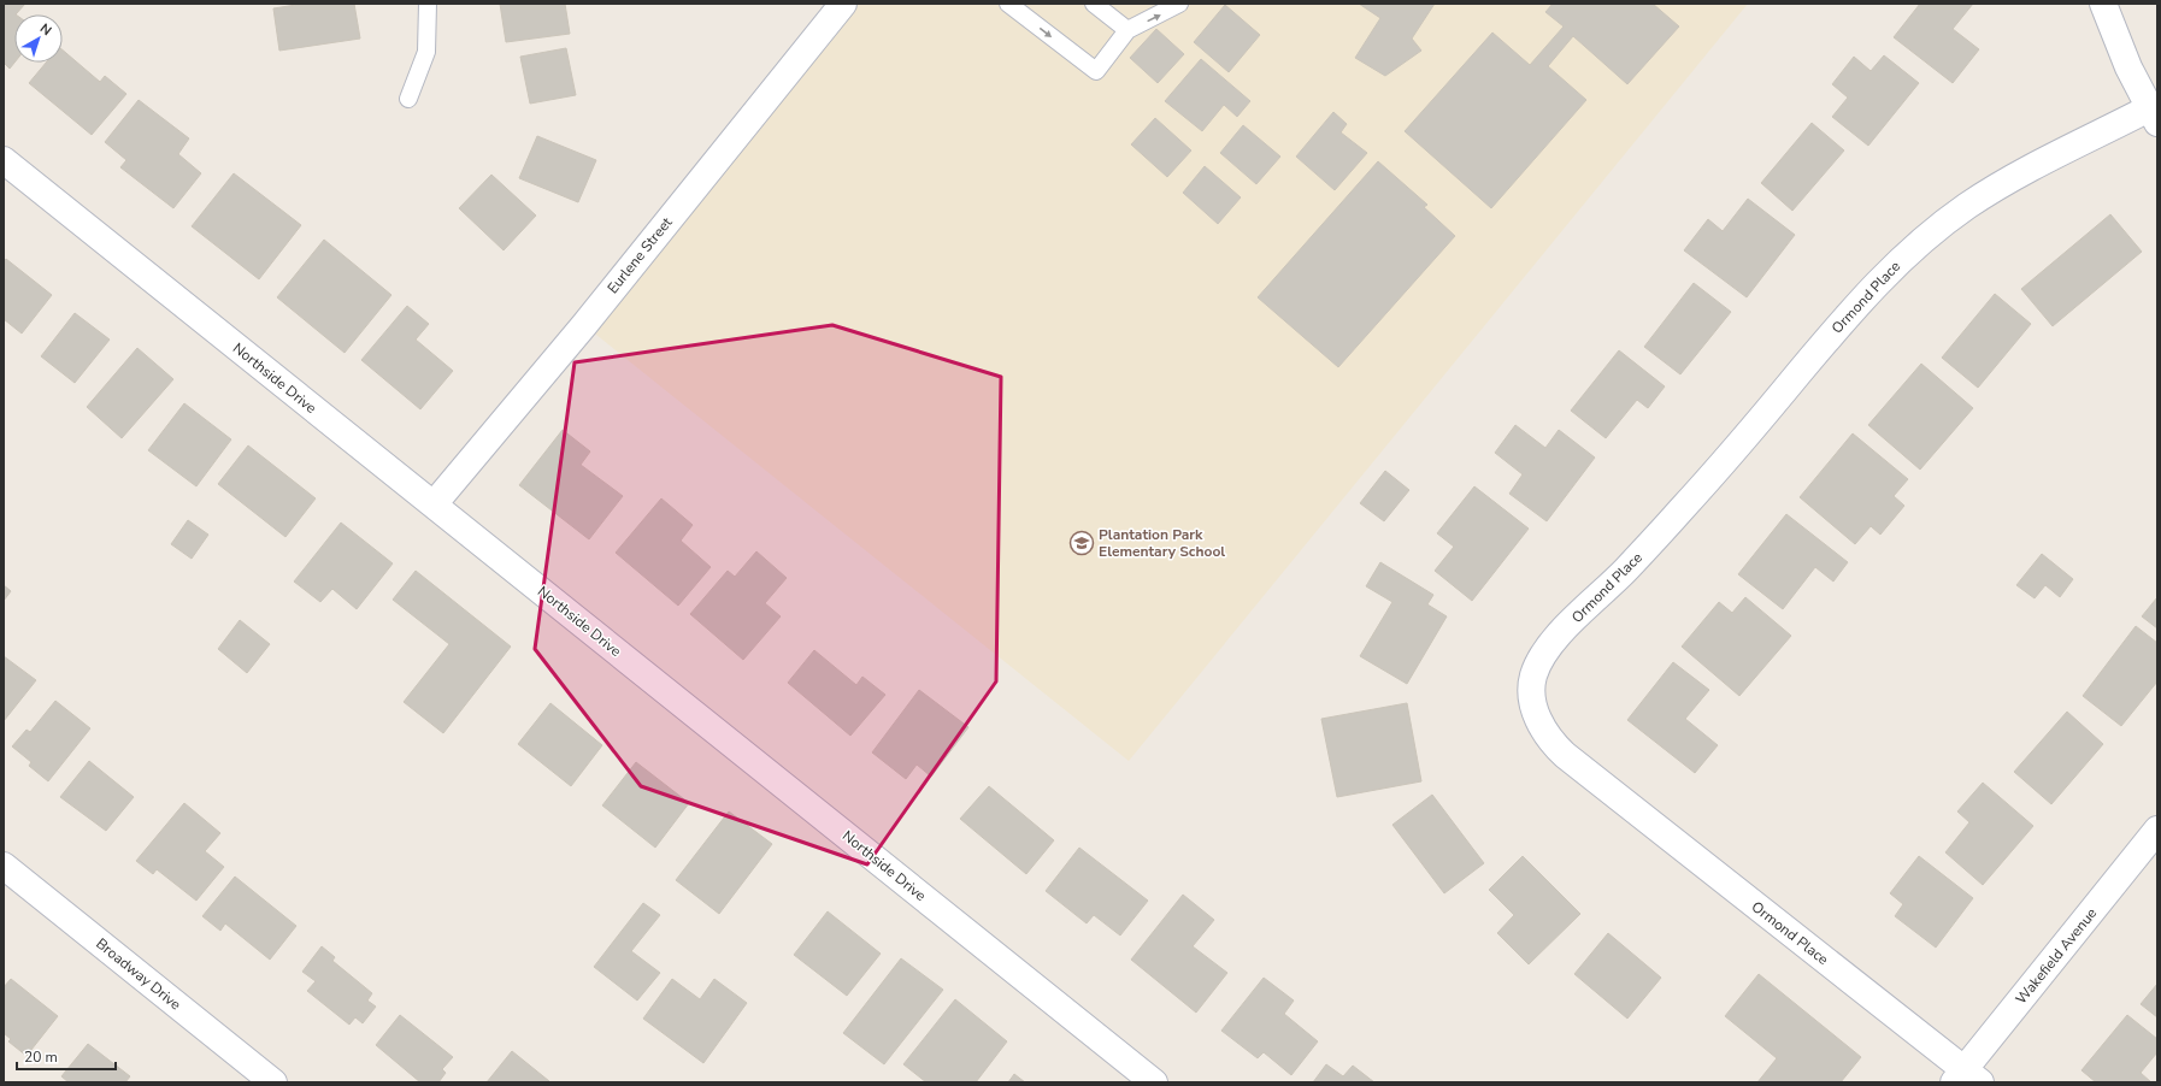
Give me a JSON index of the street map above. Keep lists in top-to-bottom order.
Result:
{
  "streets": {
    "street": [
      "Eurlene Street",
      "Ormond Place",
      "Northside Drive",
      "Wakefield Avenue",
      "Broadway Drive"
    ]
  },
  "crossings": [
    ["Eurlene Street", "Northside Drive"],
    ["Ormond Place", "Wakefield Avenue"]
  ],
  "places": {
    "school or university": ["Plantation Park Elementary School"]
  },
  "scale_bar": "20 m",
  "north": "top right"
}
